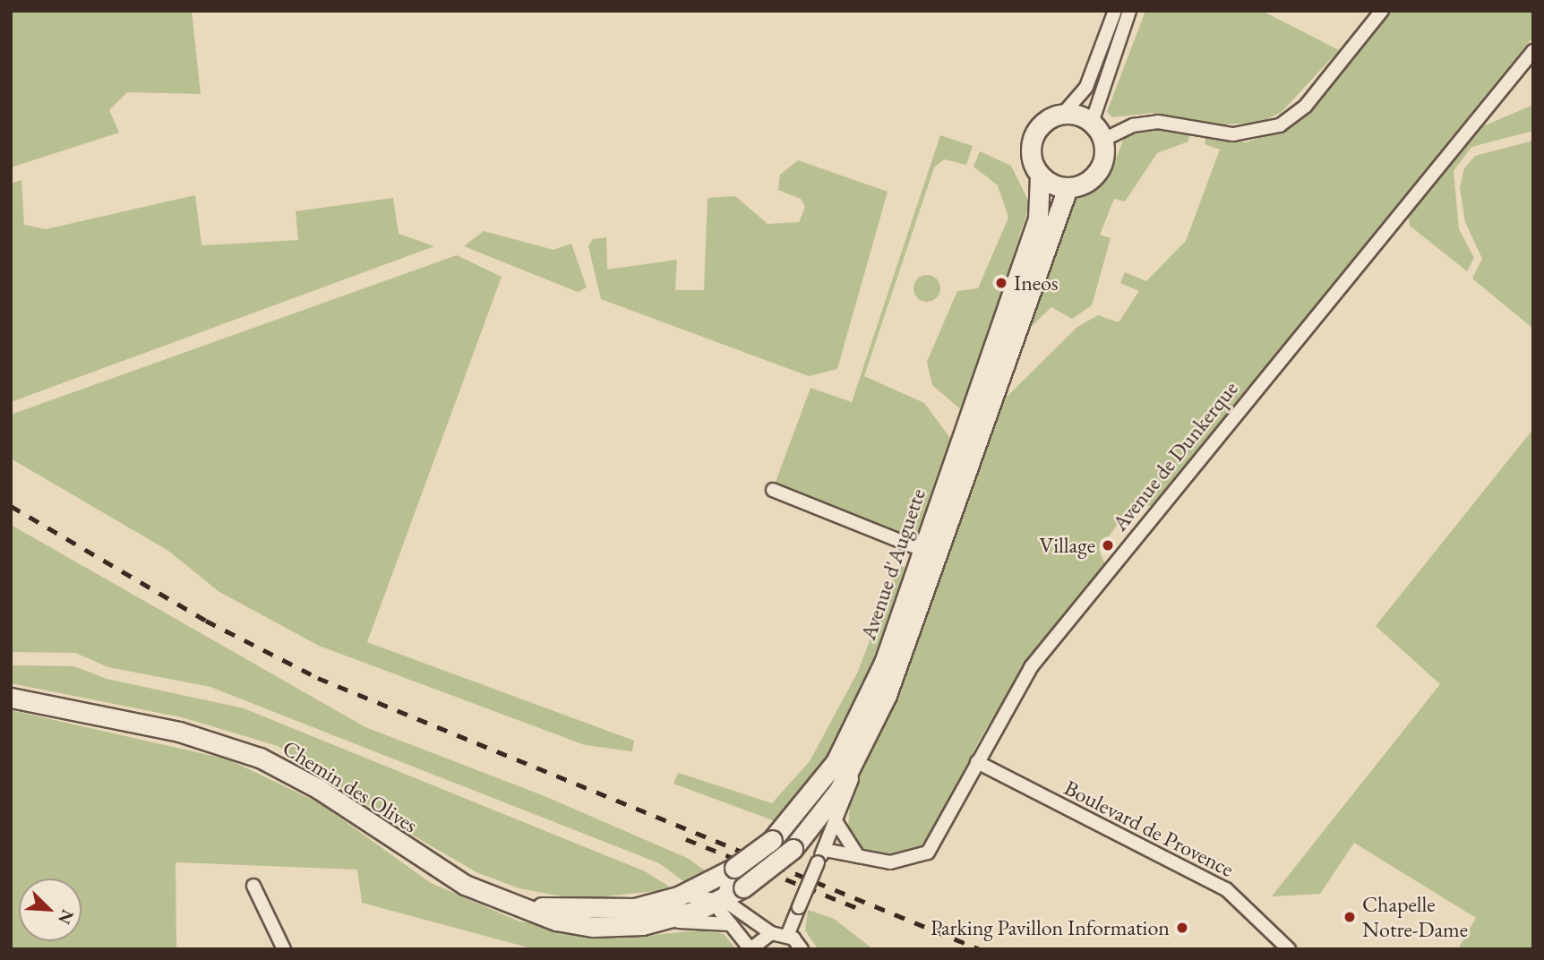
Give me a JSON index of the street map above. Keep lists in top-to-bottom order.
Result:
{
  "streets": {
    "main road": ["Avenue d'Auguette", "Chemin des Olives"],
    "street": ["Avenue de Dunkerque", "Boulevard de Provence"]
  },
  "crossings": [
    ["Avenue de Dunkerque", "Boulevard de Provence"],
    ["Avenue d'Auguette", "Chemin des Olives"]
  ],
  "places": [
    "Ineos",
    "Village",
    "Chapelle Notre-Dame",
    "Parking Pavillon Information"
  ],
  "north": "bottom right"
}
